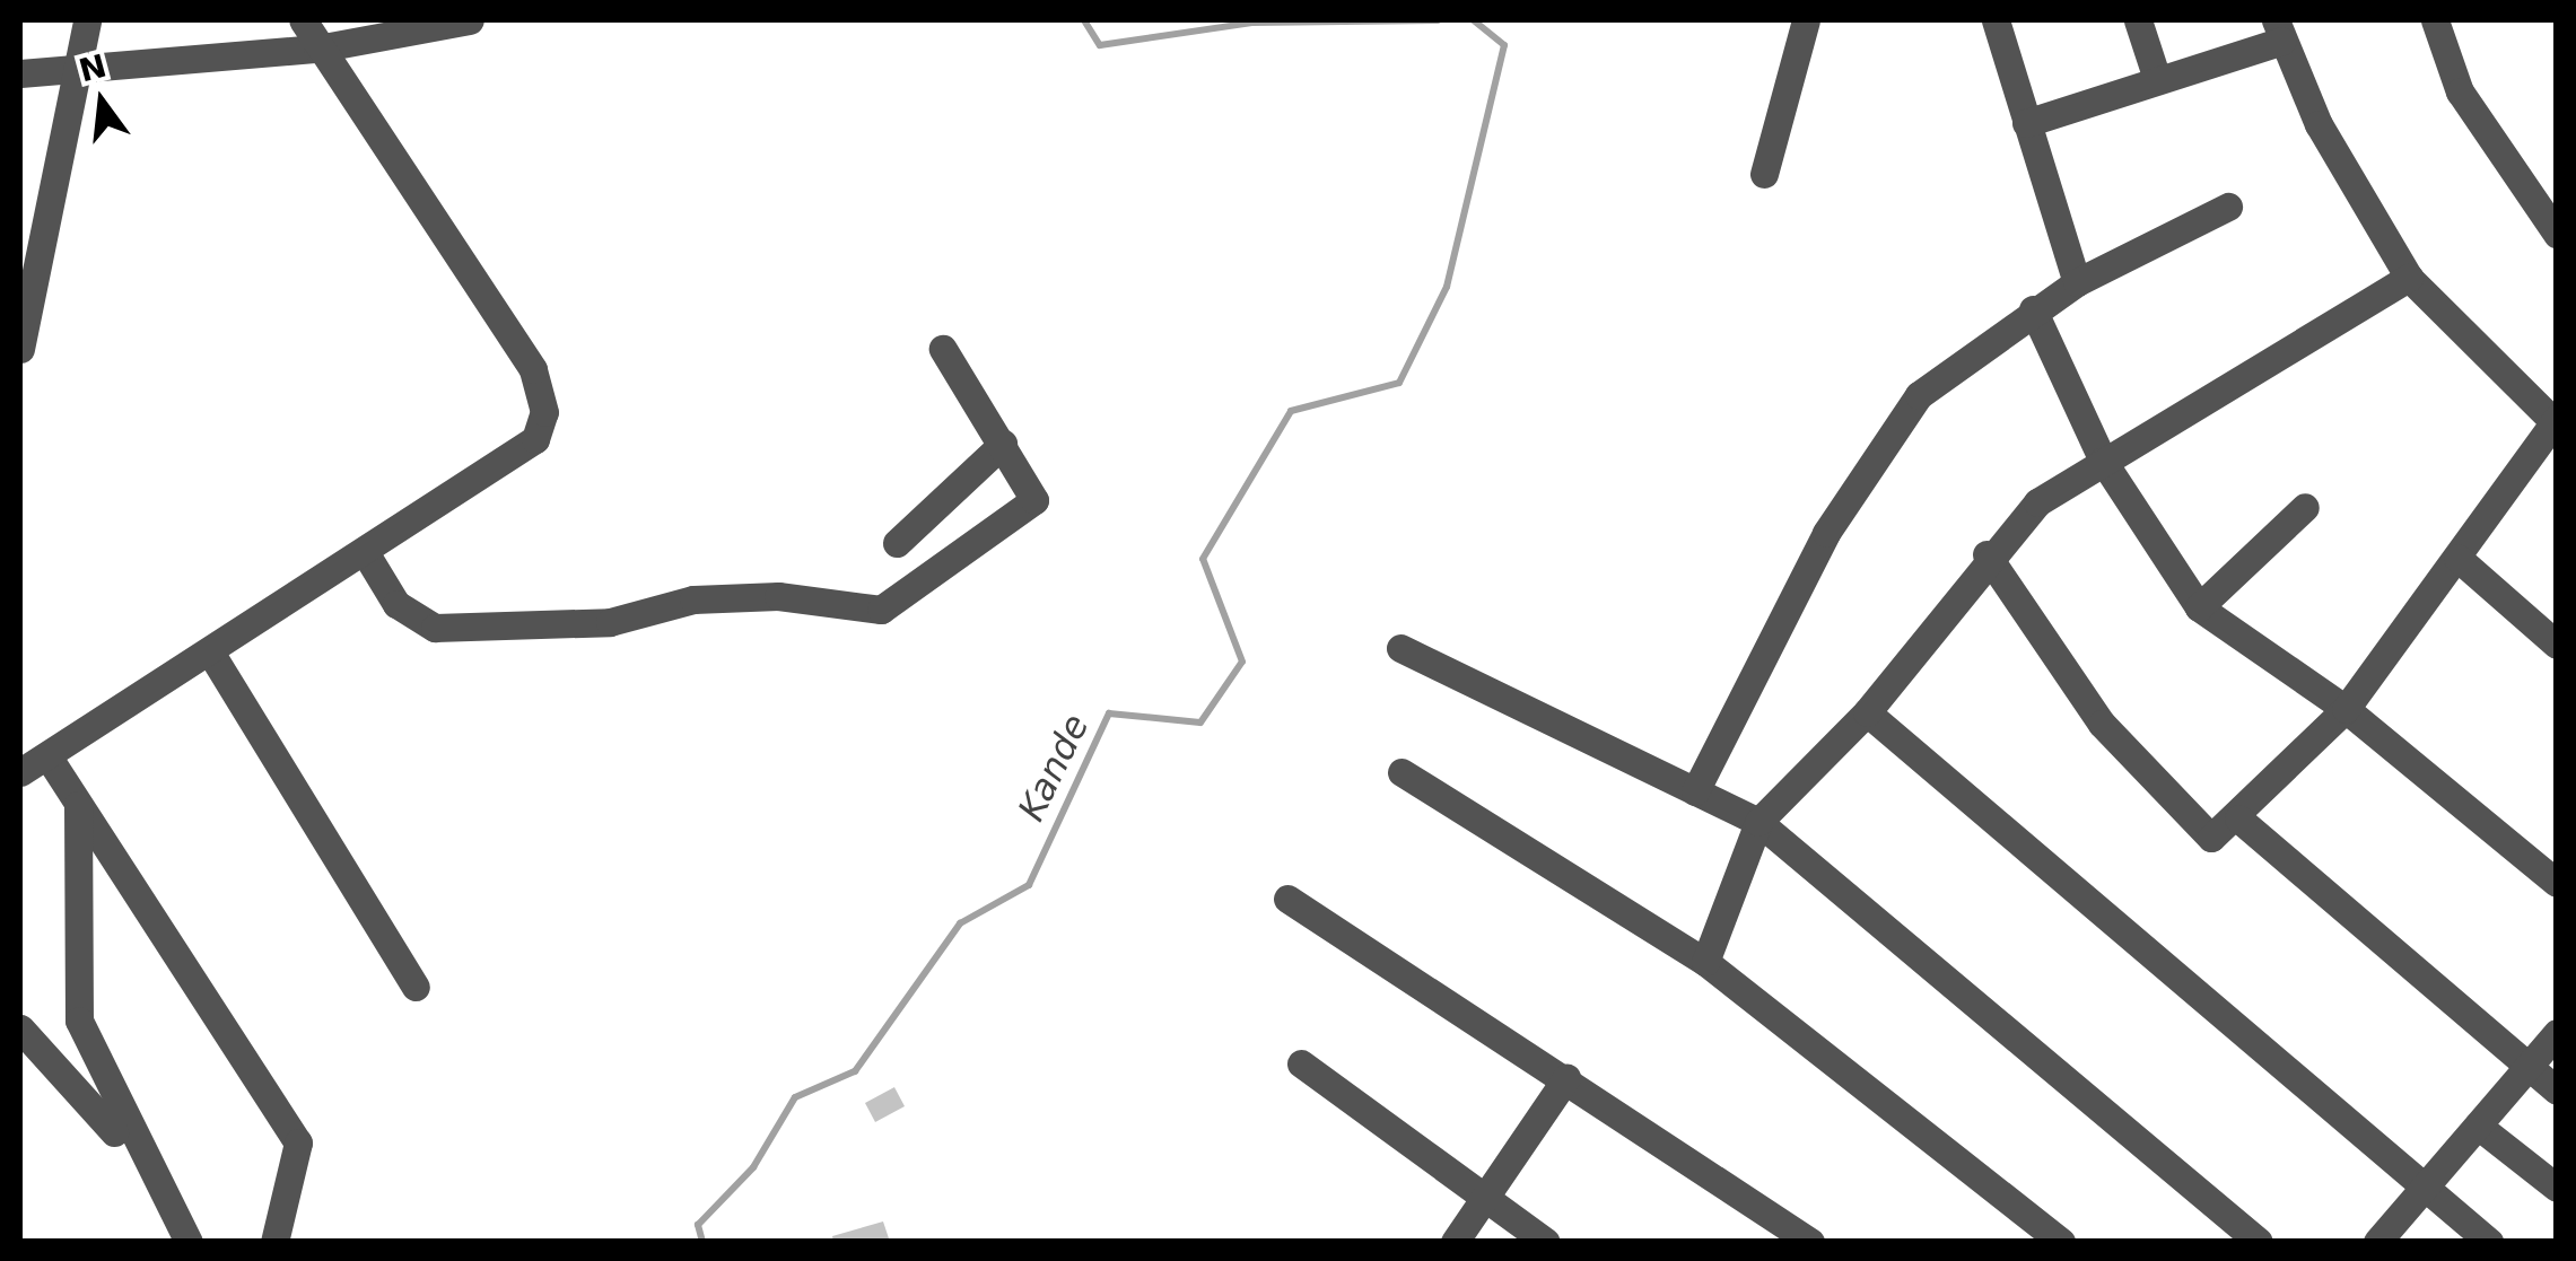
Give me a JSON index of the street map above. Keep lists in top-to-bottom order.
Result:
{
  "water": ["Kande"],
  "north": "top"
}
